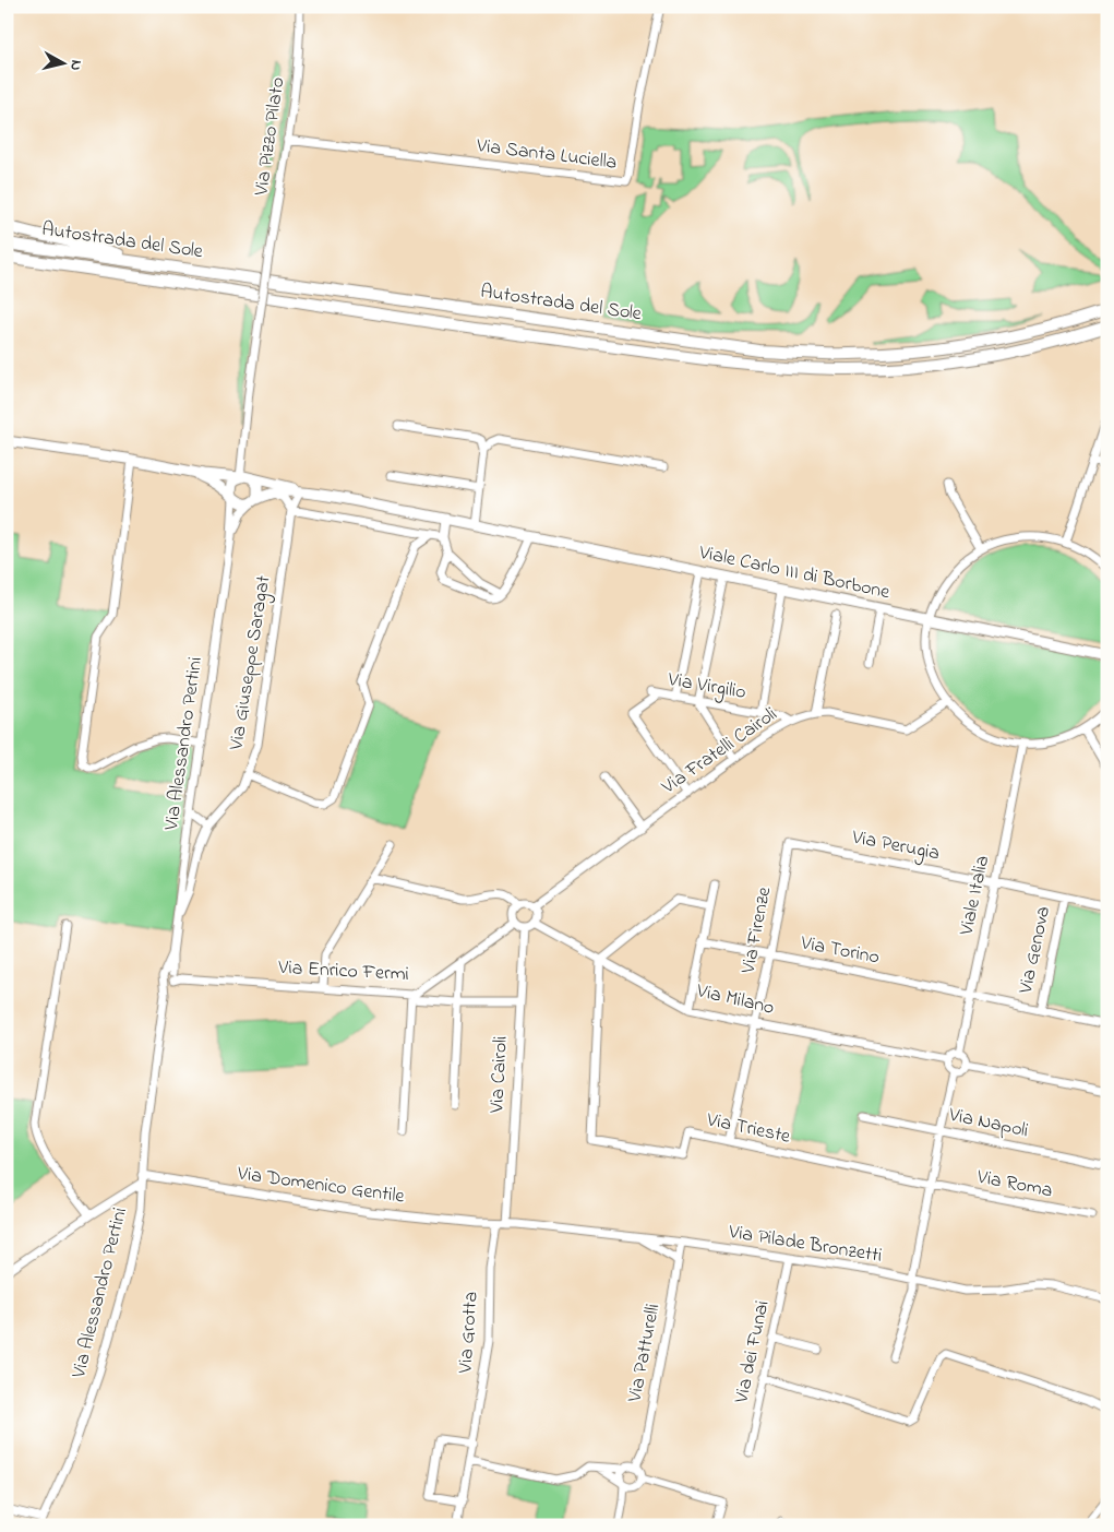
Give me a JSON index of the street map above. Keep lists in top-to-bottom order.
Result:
{
  "streets": {
    "highway": ["Autostrada del Sole"],
    "main road": ["Viale Carlo III di Borbone"],
    "street": [
      "Via Pizzo Pilato",
      "Via Santa Luciella",
      "Via Giuseppe Saragat",
      "Via Virgilio",
      "Via Alessandro Pertini",
      "Via Fratelli Cairoli",
      "Via Perugia",
      "Viale Italia",
      "Via Firenze",
      "Via Genova",
      "Via Torino",
      "Via Enrico Fermi",
      "Via Milano",
      "Via Cairoli",
      "Via Napoli",
      "Via Trieste",
      "Via Roma",
      "Via Domenico Gentile",
      "Via Pilade Bronzetti",
      "Via Grotta",
      "Via dei Funai",
      "Via Patturelli"
    ]
  },
  "crossings": [
    ["Via Pizzo Pilato", "Via Santa Luciella"],
    ["Viale Carlo III di Borbone", "Via Giuseppe Saragat"],
    ["Viale Carlo III di Borbone", "Via Alessandro Pertini"],
    ["Via Giuseppe Saragat", "Via Alessandro Pertini"],
    ["Via Virgilio", "Via Fratelli Cairoli"],
    ["Via Alessandro Pertini", "Via Enrico Fermi"],
    ["Via Alessandro Pertini", "Via Domenico Gentile"],
    ["Via Fratelli Cairoli", "Via Enrico Fermi"],
    ["Via Fratelli Cairoli", "Via Milano"],
    ["Via Fratelli Cairoli", "Via Cairoli"],
    ["Via Perugia", "Viale Italia"],
    ["Via Perugia", "Via Firenze"],
    ["Via Perugia", "Via Genova"],
    ["Viale Italia", "Via Torino"],
    ["Viale Italia", "Via Milano"],
    ["Via Firenze", "Via Torino"],
    ["Via Firenze", "Via Milano"],
    ["Via Firenze", "Via Trieste"],
    ["Via Genova", "Via Torino"],
    ["Via Enrico Fermi", "Via Milano"],
    ["Via Enrico Fermi", "Via Cairoli"],
    ["Via Milano", "Via Cairoli"],
    ["Via Milano", "Via Trieste"],
    ["Via Cairoli", "Via Pilade Bronzetti"],
    ["Via Trieste", "Via Roma"],
    ["Via Domenico Gentile", "Via Pilade Bronzetti"],
    ["Via Domenico Gentile", "Via Grotta"],
    ["Via Pilade Bronzetti", "Via Grotta"],
    ["Via Pilade Bronzetti", "Via dei Funai"],
    ["Via Pilade Bronzetti", "Via Patturelli"]
  ],
  "north": "right"
}
